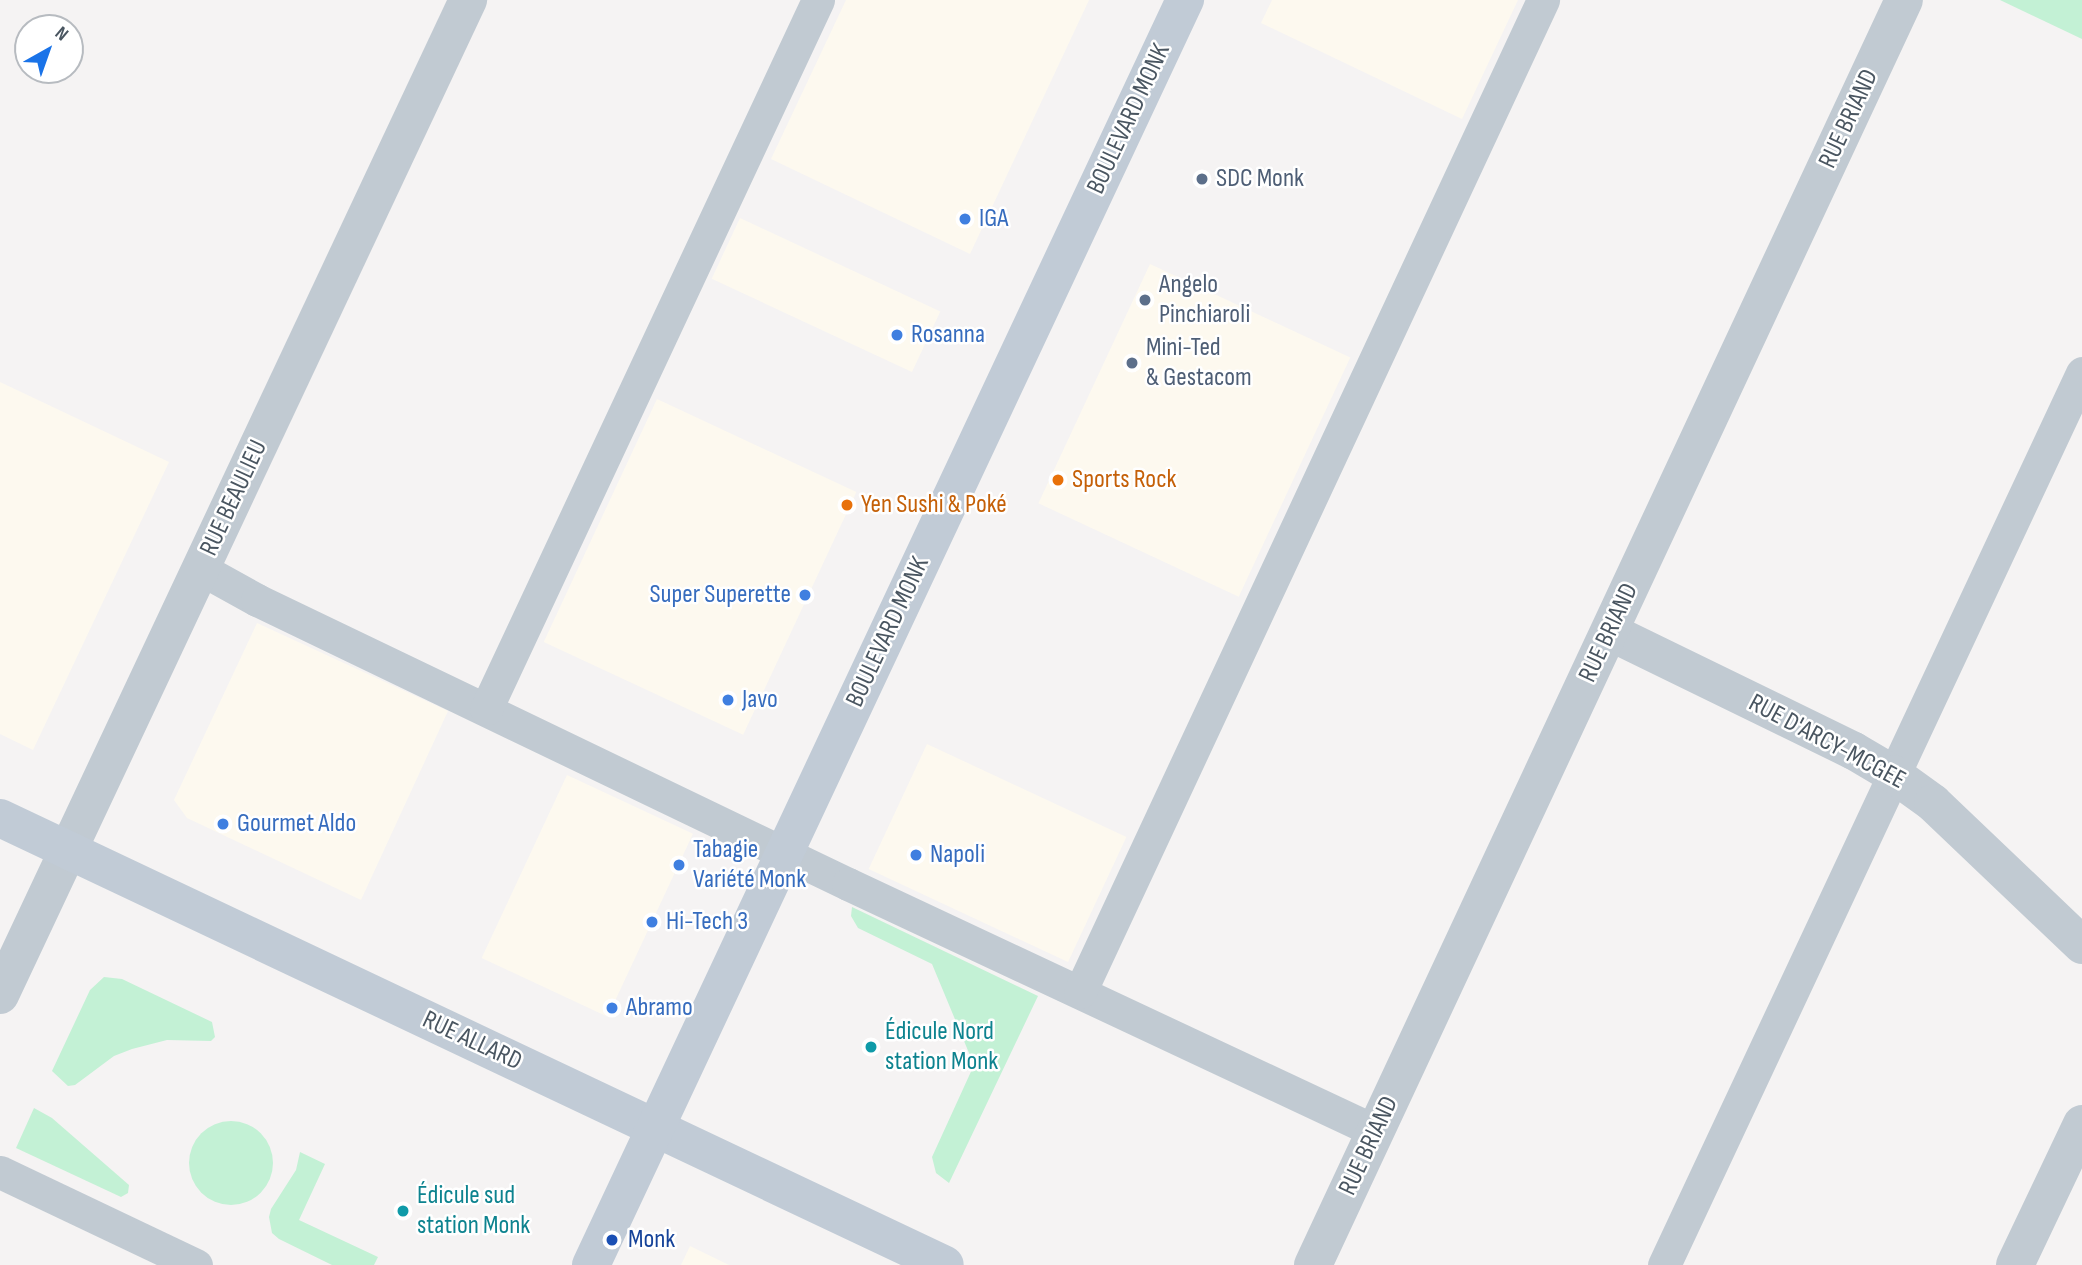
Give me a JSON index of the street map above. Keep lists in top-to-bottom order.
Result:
{
  "streets": {
    "street": [
      "BOULEVARD MONK",
      "RUE BRIAND",
      "RUE BEAULIEU",
      "RUE D'ARCY-MCGEE",
      "RUE ALLARD"
    ]
  },
  "crossings": [
    ["BOULEVARD MONK", "RUE ALLARD"],
    ["RUE BRIAND", "RUE D'ARCY-MCGEE"],
    ["RUE BEAULIEU", "RUE ALLARD"]
  ],
  "places": [
    "SDC Monk",
    "IGA",
    "Angelo Pinchiaroli",
    "Rosanna",
    "Mini-Ted & Gestacom",
    "Sports Rock",
    "Yen Sushi & Poké",
    "Super Superette",
    "Javo",
    "Gourmet Aldo",
    "Napoli",
    "Tabagie Variété Monk",
    "Hi-Tech 3",
    "Abramo",
    "Édicule Nord station Monk",
    "Édicule sud station Monk",
    "Monk"
  ],
  "north": "top right"
}
